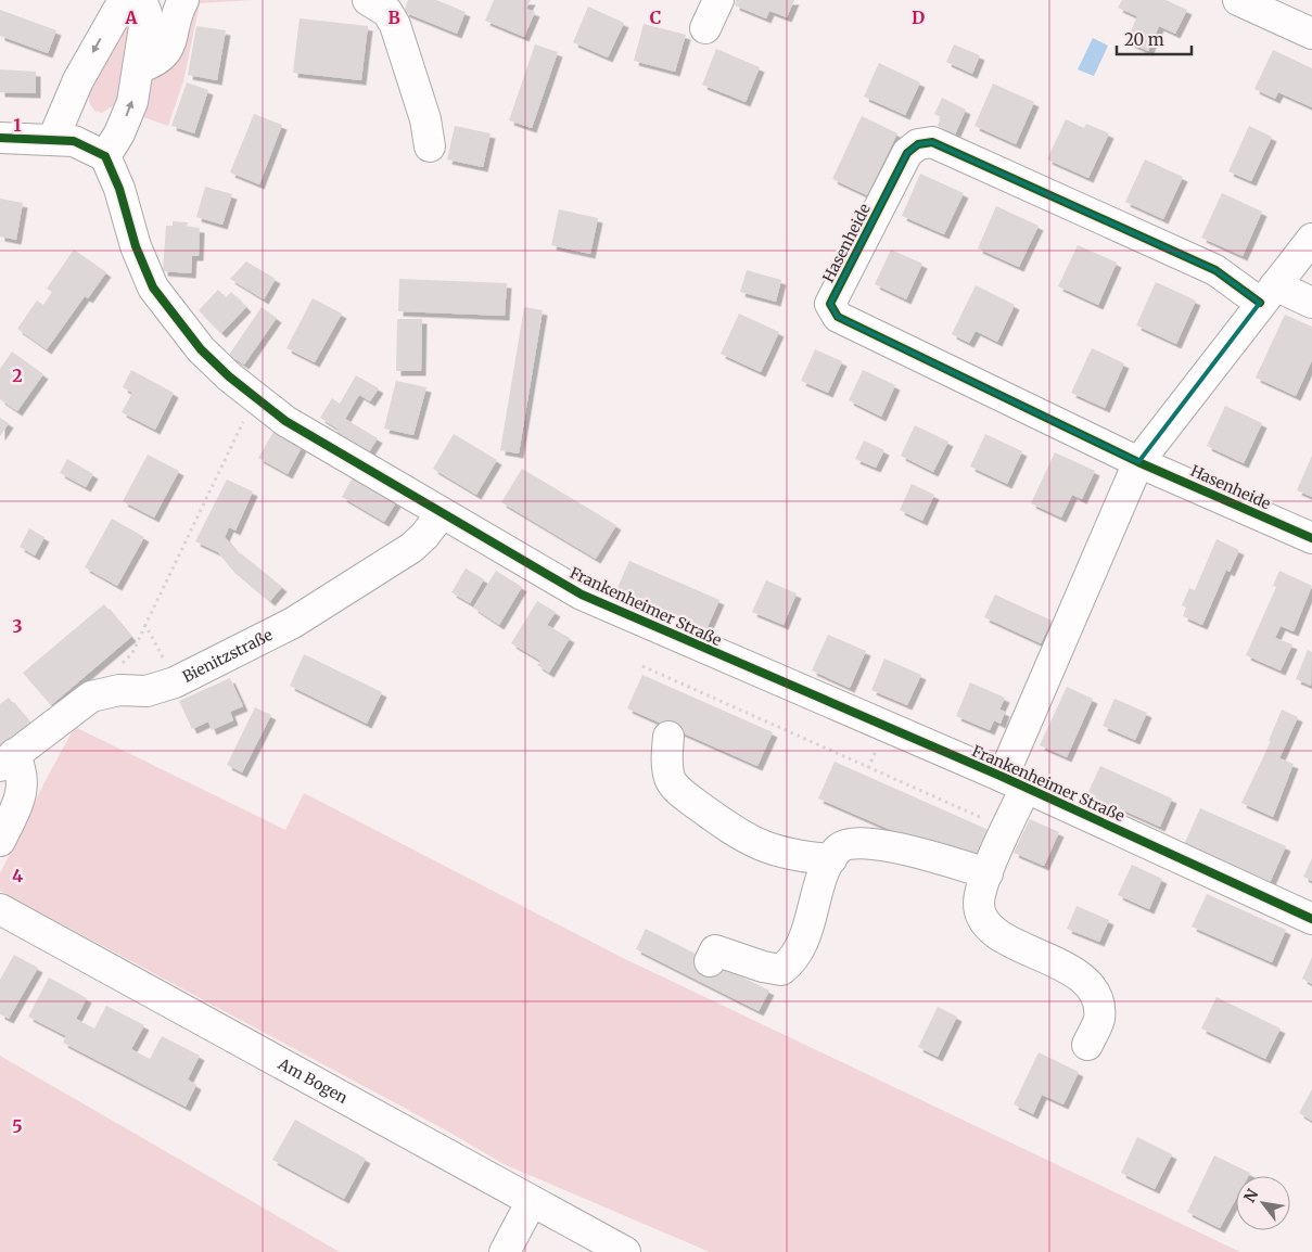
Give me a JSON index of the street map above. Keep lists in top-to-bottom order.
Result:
{
  "streets": {
    "street": [
      "Hasenheide",
      "Frankenheimer Straße",
      "Bienitzstraße",
      "Am Bogen"
    ]
  },
  "crossings": [
    ["Frankenheimer Straße", "Bienitzstraße"]
  ],
  "scale_bar": "20 m",
  "north": "top left",
  "grid": {
    "columns": [
      "A",
      "B",
      "C",
      "D"
    ],
    "rows": [
      "1",
      "2",
      "3",
      "4",
      "5"
    ]
  }
}
